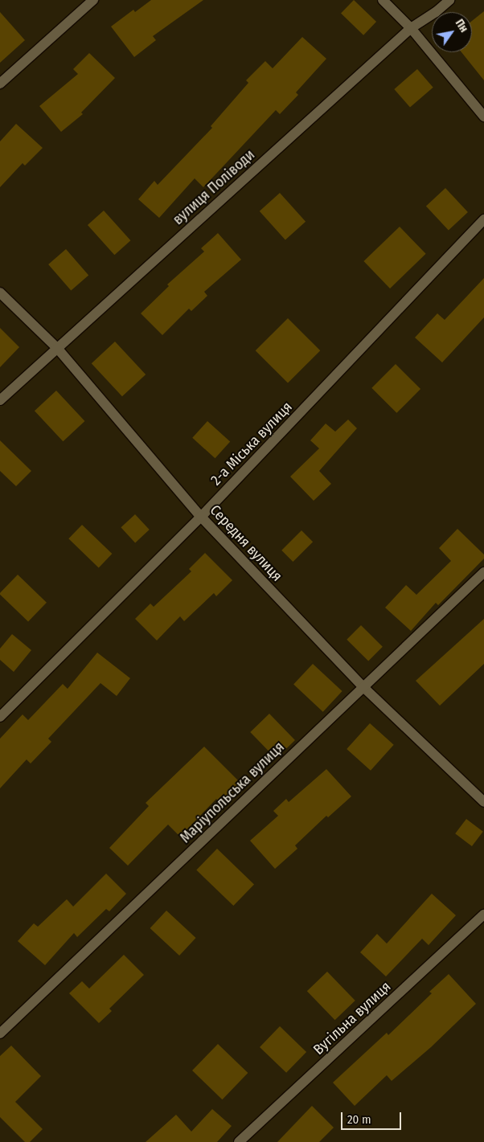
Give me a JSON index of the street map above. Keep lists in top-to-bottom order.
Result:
{
  "streets": {
    "street": [
      "вулиця Поліводи",
      "2-а Міська вулиця",
      "Середня вулиця",
      "Маріупольська вулиця",
      "Вугільна вулиця"
    ]
  },
  "crossings": [
    ["вулиця Поліводи", "Середня вулиця"],
    ["2-а Міська вулиця", "Середня вулиця"],
    ["Середня вулиця", "Маріупольська вулиця"]
  ],
  "scale_bar": "20 m",
  "north": "top right"
}
